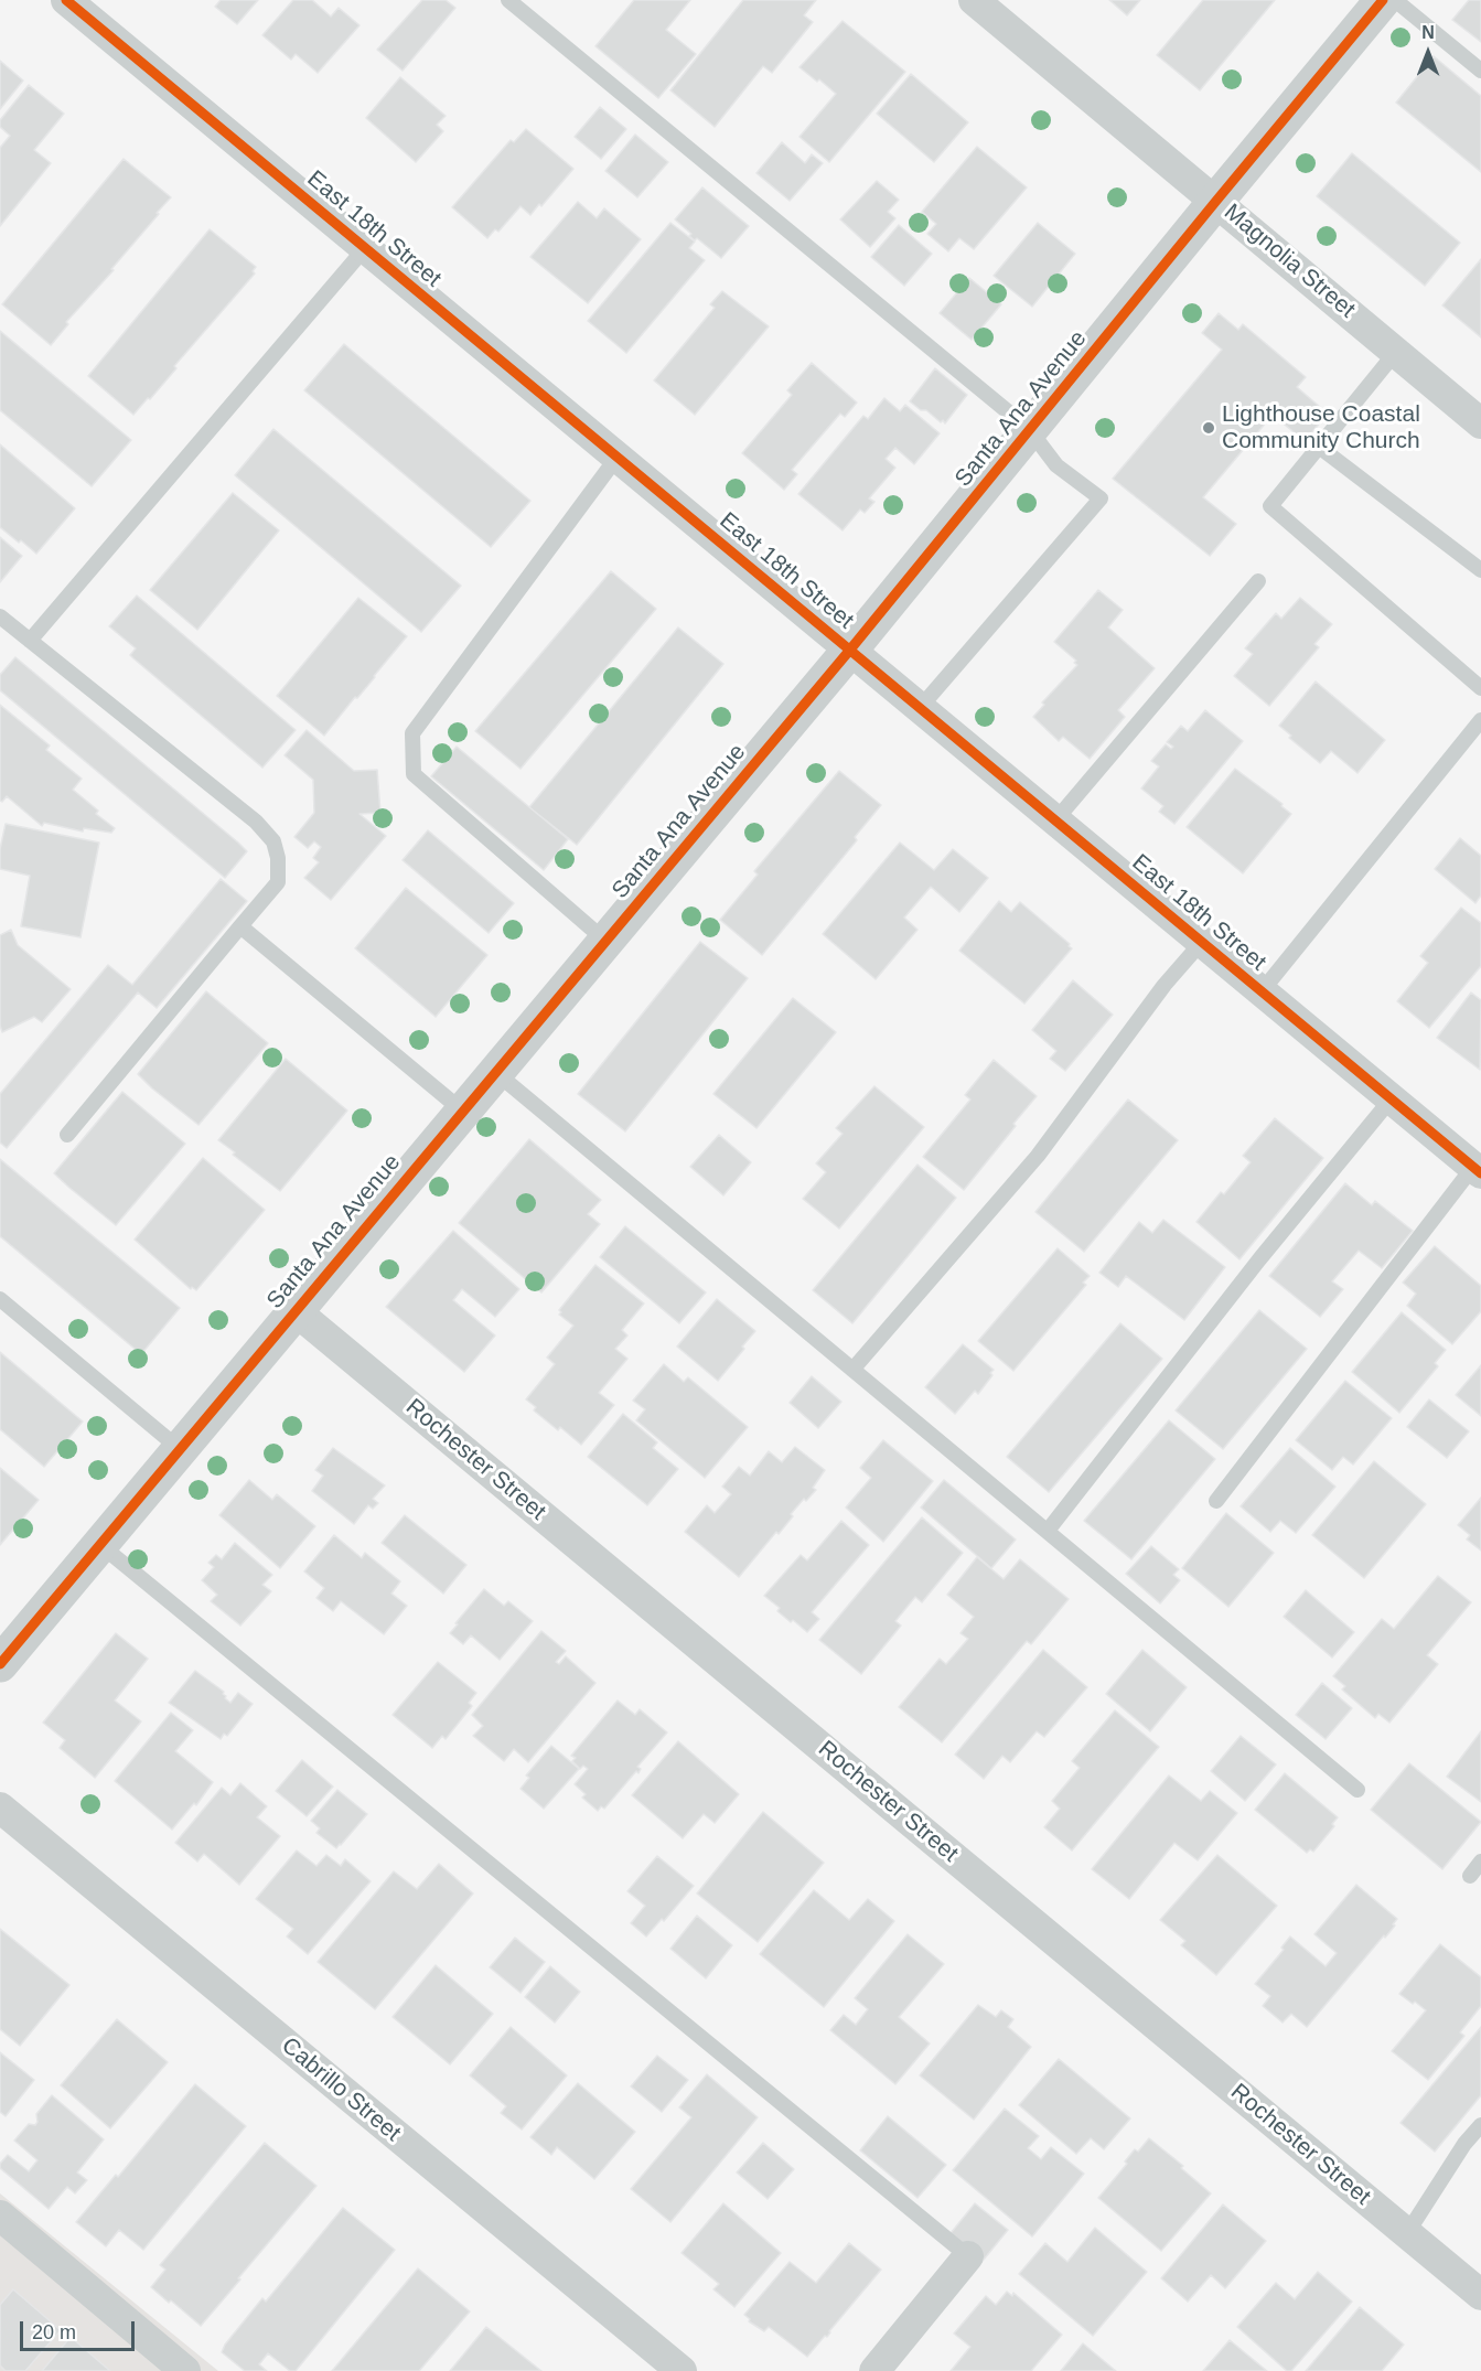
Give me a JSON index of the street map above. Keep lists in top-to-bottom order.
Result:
{
  "streets": {
    "street": [
      "East 18th Street",
      "Magnolia Street",
      "Santa Ana Avenue",
      "Rochester Street",
      "Cabrillo Street"
    ]
  },
  "crossings": [
    ["East 18th Street", "Santa Ana Avenue"],
    ["Magnolia Street", "Santa Ana Avenue"],
    ["Santa Ana Avenue", "Rochester Street"]
  ],
  "places": ["Lighthouse Coastal Community Church"],
  "scale_bar": "20 m",
  "north": "top"
}
